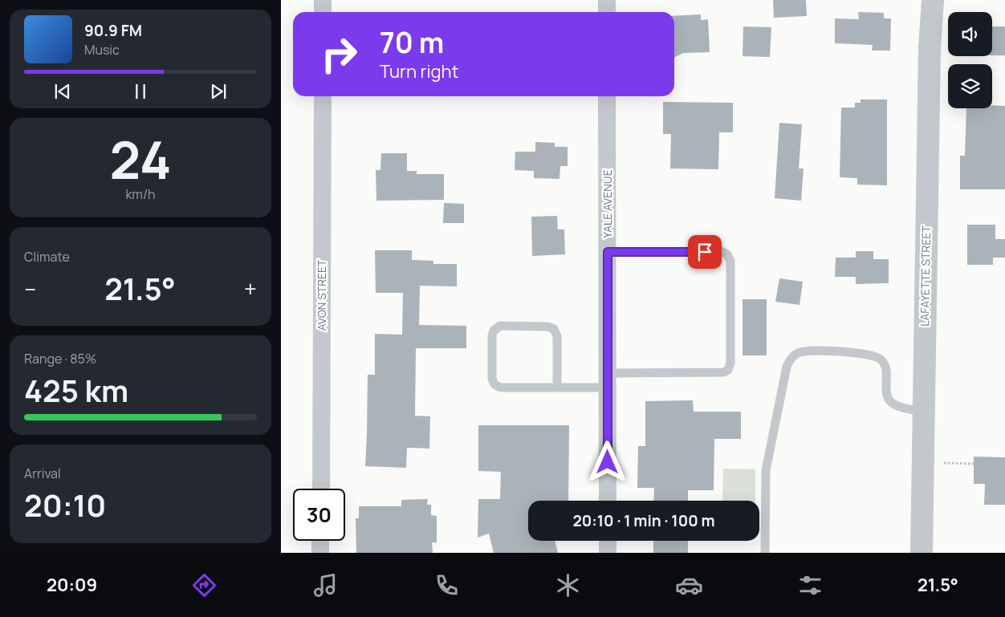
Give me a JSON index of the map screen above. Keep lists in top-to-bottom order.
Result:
{
  "streets": {
    "street": ["YALE AVENUE", "LAFAYETTE STREET", "AVON STREET"]
  },
  "page": {
    "turn": ["70 m", "Turn right"],
    "song": ["90.9 FM", "Music"],
    "tile": [
      ["24", "km/h"],
      "Climate",
      ["Range · 85%", "425 km"],
      ["Arrival", "20:10"]
    ],
    "heat": ["−", "21.5°", "+"],
    "limit": "30",
    "trip": "20:10 · 1 min · 100 m",
    "tabs": ["20:09", "21.5°"]
  }
}
